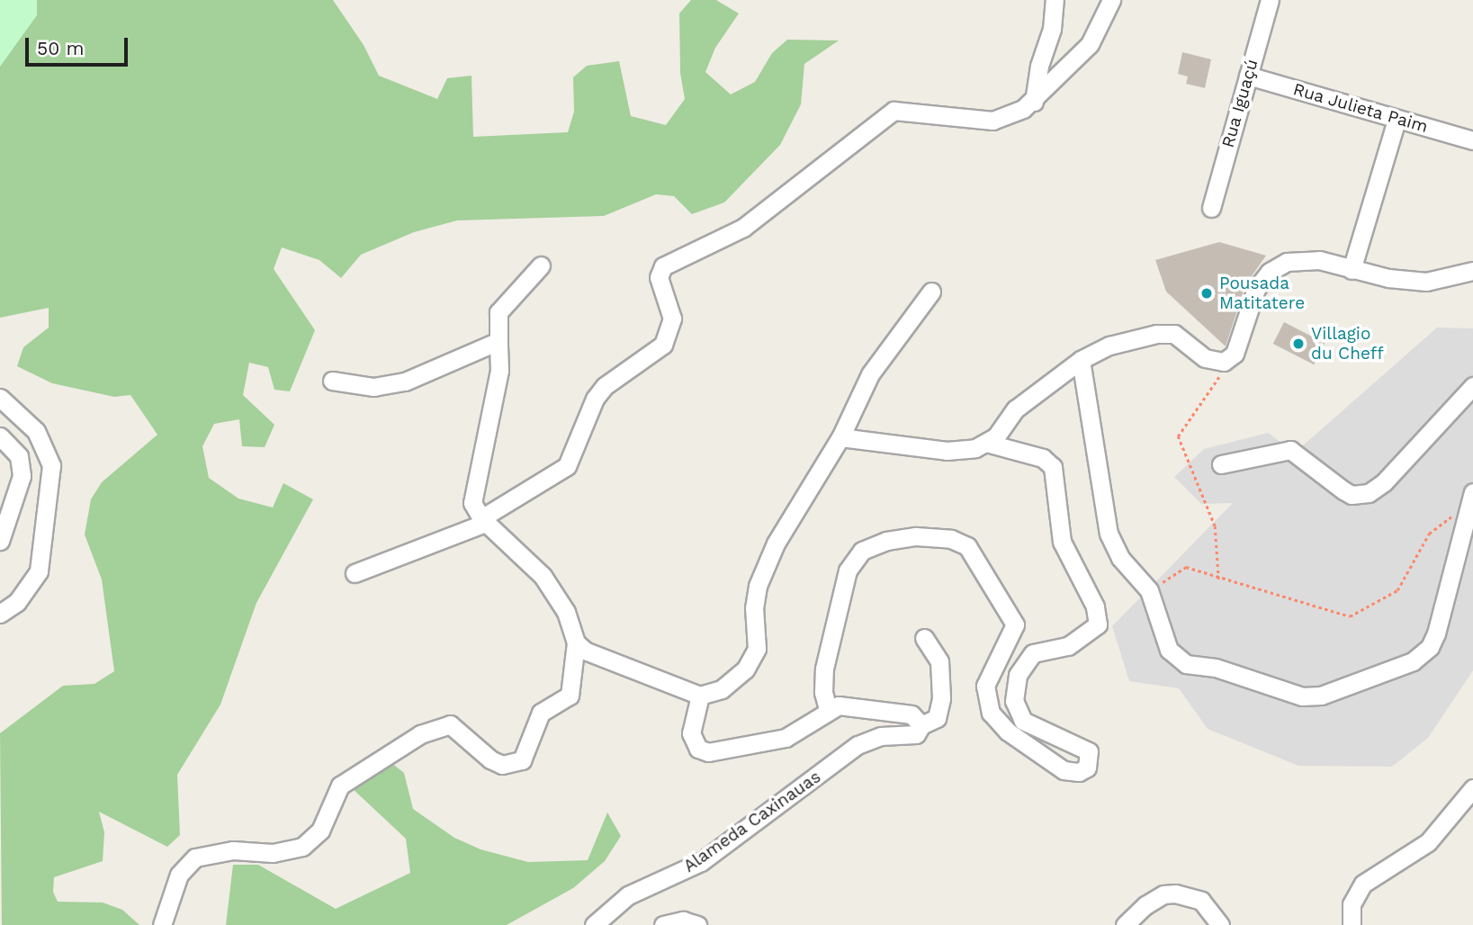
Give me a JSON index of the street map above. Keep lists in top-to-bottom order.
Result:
{
  "streets": {
    "street": ["Rua Iguaçú", "Rua Julieta Paim", "Alameda Caxinauas"]
  },
  "crossings": [
    ["Rua Iguaçú", "Rua Julieta Paim"]
  ],
  "places": ["Pousada Matitatere", "Villagio du Cheff"],
  "scale_bar": "50 m"
}
